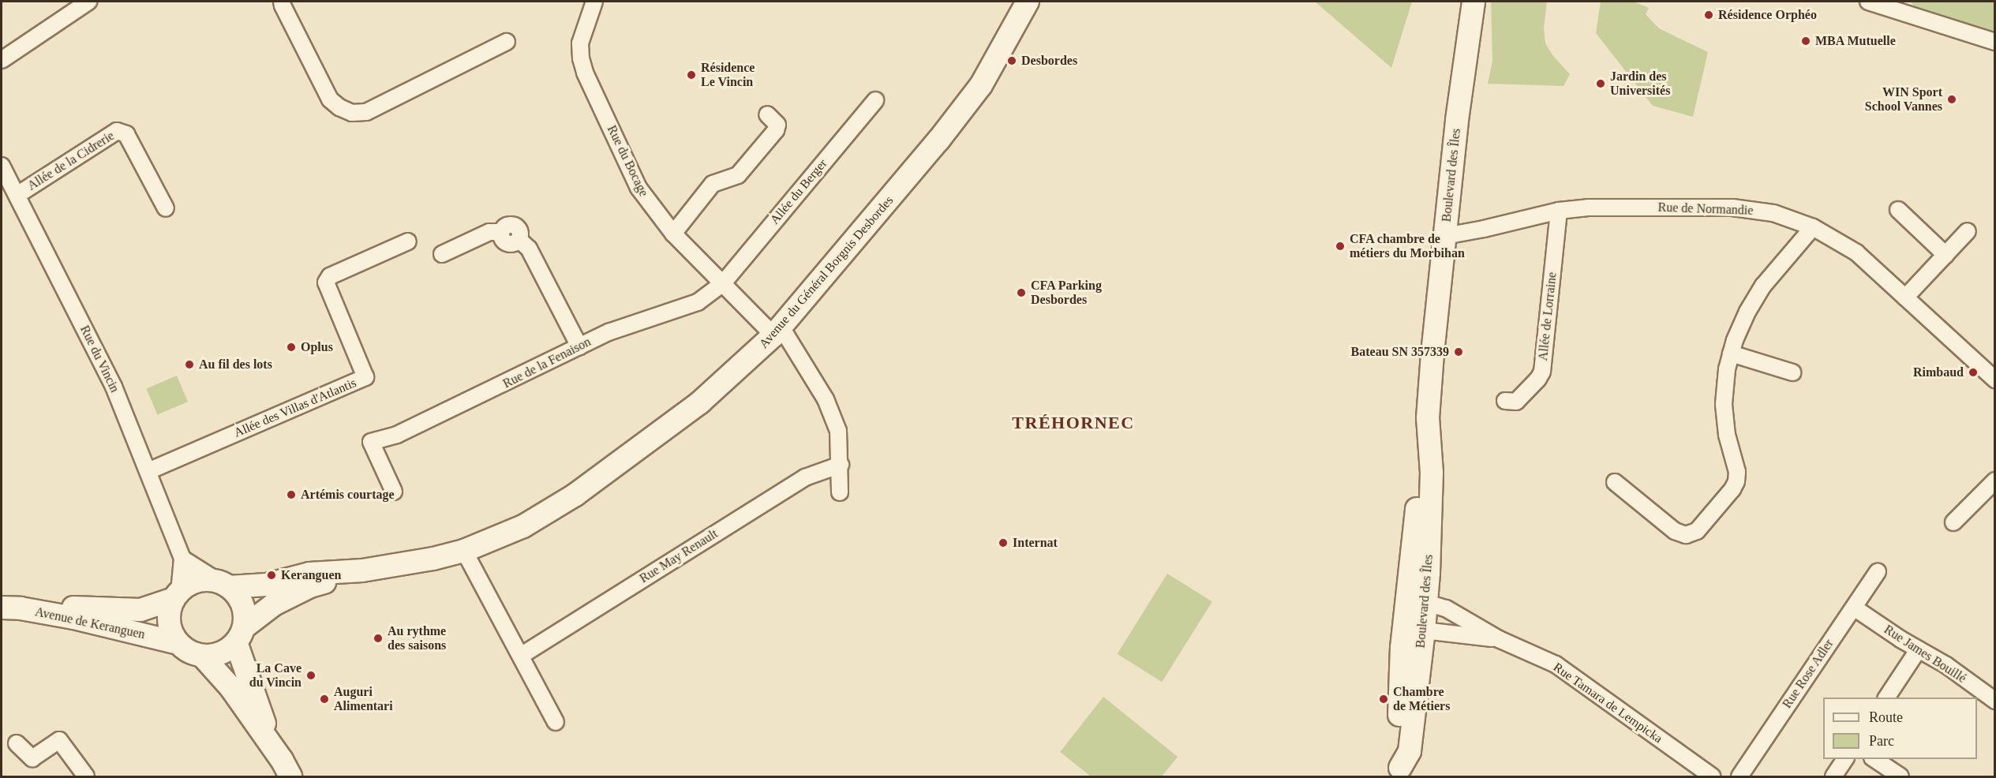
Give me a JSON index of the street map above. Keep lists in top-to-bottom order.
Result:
{
  "streets": {
    "main road": ["Boulevard des Îles", "Avenue du Général Borgnis Desbordes", "Avenue de Keranguen"],
    "street": [
      "Allée de la Cidrerie",
      "Rue du Bocage",
      "Allée du Berger",
      "Rue de Normandie",
      "Allée de Lorraine",
      "Rue du Vincin",
      "Rue de la Fenaison",
      "Allée des Villas d'Atlantis",
      "Rue May Renault",
      "Rue James Bouillé",
      "Rue Rose Adler",
      "Rue Tamara de Lempicka"
    ]
  },
  "crossings": [
    ["Allée de la Cidrerie", "Rue du Vincin"],
    ["Rue du Bocage", "Allée du Berger"],
    ["Rue du Bocage", "Avenue du Général Borgnis Desbordes"],
    ["Rue du Bocage", "Rue de la Fenaison"],
    ["Rue du Bocage", "Rue May Renault"],
    ["Boulevard des Îles", "Rue de Normandie"],
    ["Boulevard des Îles", "Rue Tamara de Lempicka"],
    ["Allée du Berger", "Rue de la Fenaison"],
    ["Rue de Normandie", "Allée de Lorraine"],
    ["Avenue du Général Borgnis Desbordes", "Rue du Vincin"],
    ["Avenue du Général Borgnis Desbordes", "Avenue de Keranguen"],
    ["Rue du Vincin", "Allée des Villas d'Atlantis"],
    ["Rue du Vincin", "Avenue de Keranguen"],
    ["Rue James Bouillé", "Rue Rose Adler"]
  ],
  "districts": ["TRÉHORNEC"],
  "places": [
    "Résidence Orphéo",
    "MBA Mutuelle",
    "Desbordes",
    "Résidence Le Vincin",
    "Jardin des Universités",
    "WIN Sport School Vannes",
    "CFA chambre de métiers du Morbihan",
    "CFA Parking Desbordes",
    "Oplus",
    "Bateau SN 357339",
    "Au fil des lots",
    "Rimbaud",
    "Artémis courtage",
    "Internat",
    "Keranguen",
    "Au rythme des saisons",
    "La Cave du Vincin",
    "Auguri Alimentari",
    "Chambre de Métiers"
  ],
  "legend": ["Route", "Parc"]
}
